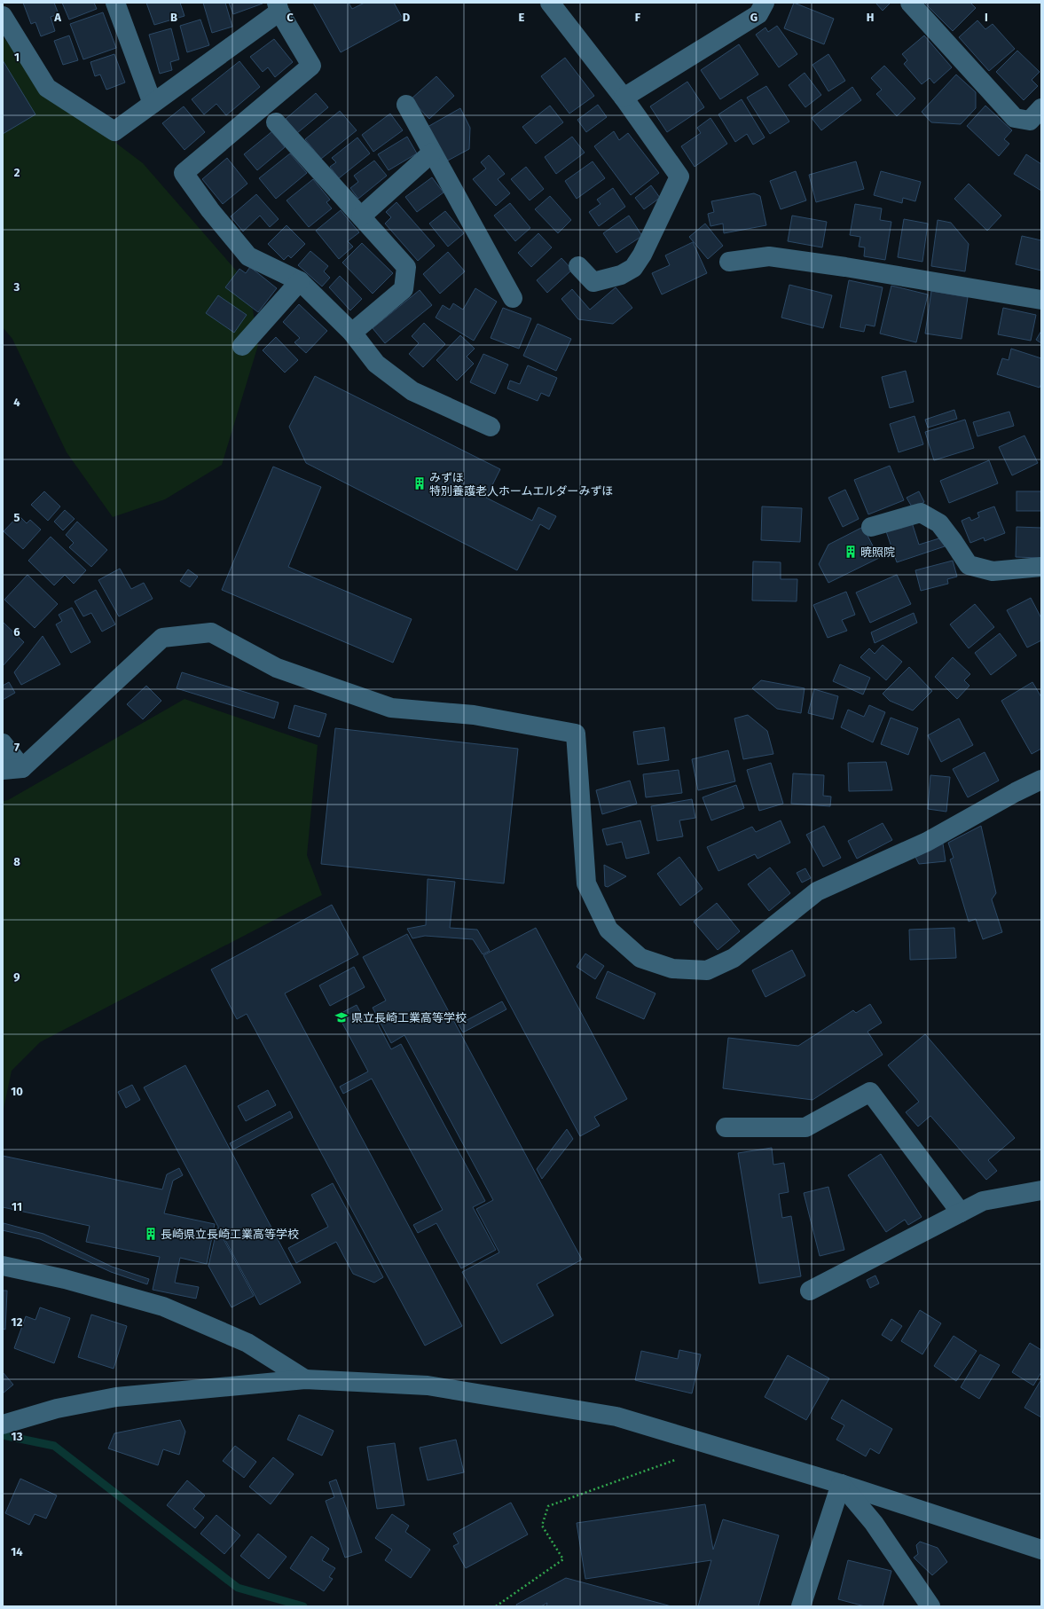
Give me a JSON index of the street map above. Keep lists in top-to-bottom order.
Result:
{
  "places": {
    "building": ["みずほ 特別養護老人ホームエルダーみずほ", "暁照院", "長崎県立長崎工業高等学校"],
    "school or university": ["県立長崎工業高等学校"]
  },
  "grid": {
    "columns": [
      "A",
      "B",
      "C",
      "D",
      "E",
      "F",
      "G",
      "H",
      "I"
    ],
    "rows": [
      "1",
      "2",
      "3",
      "4",
      "5",
      "6",
      "7",
      "8",
      "9",
      "10",
      "11",
      "12",
      "13",
      "14"
    ]
  }
}
